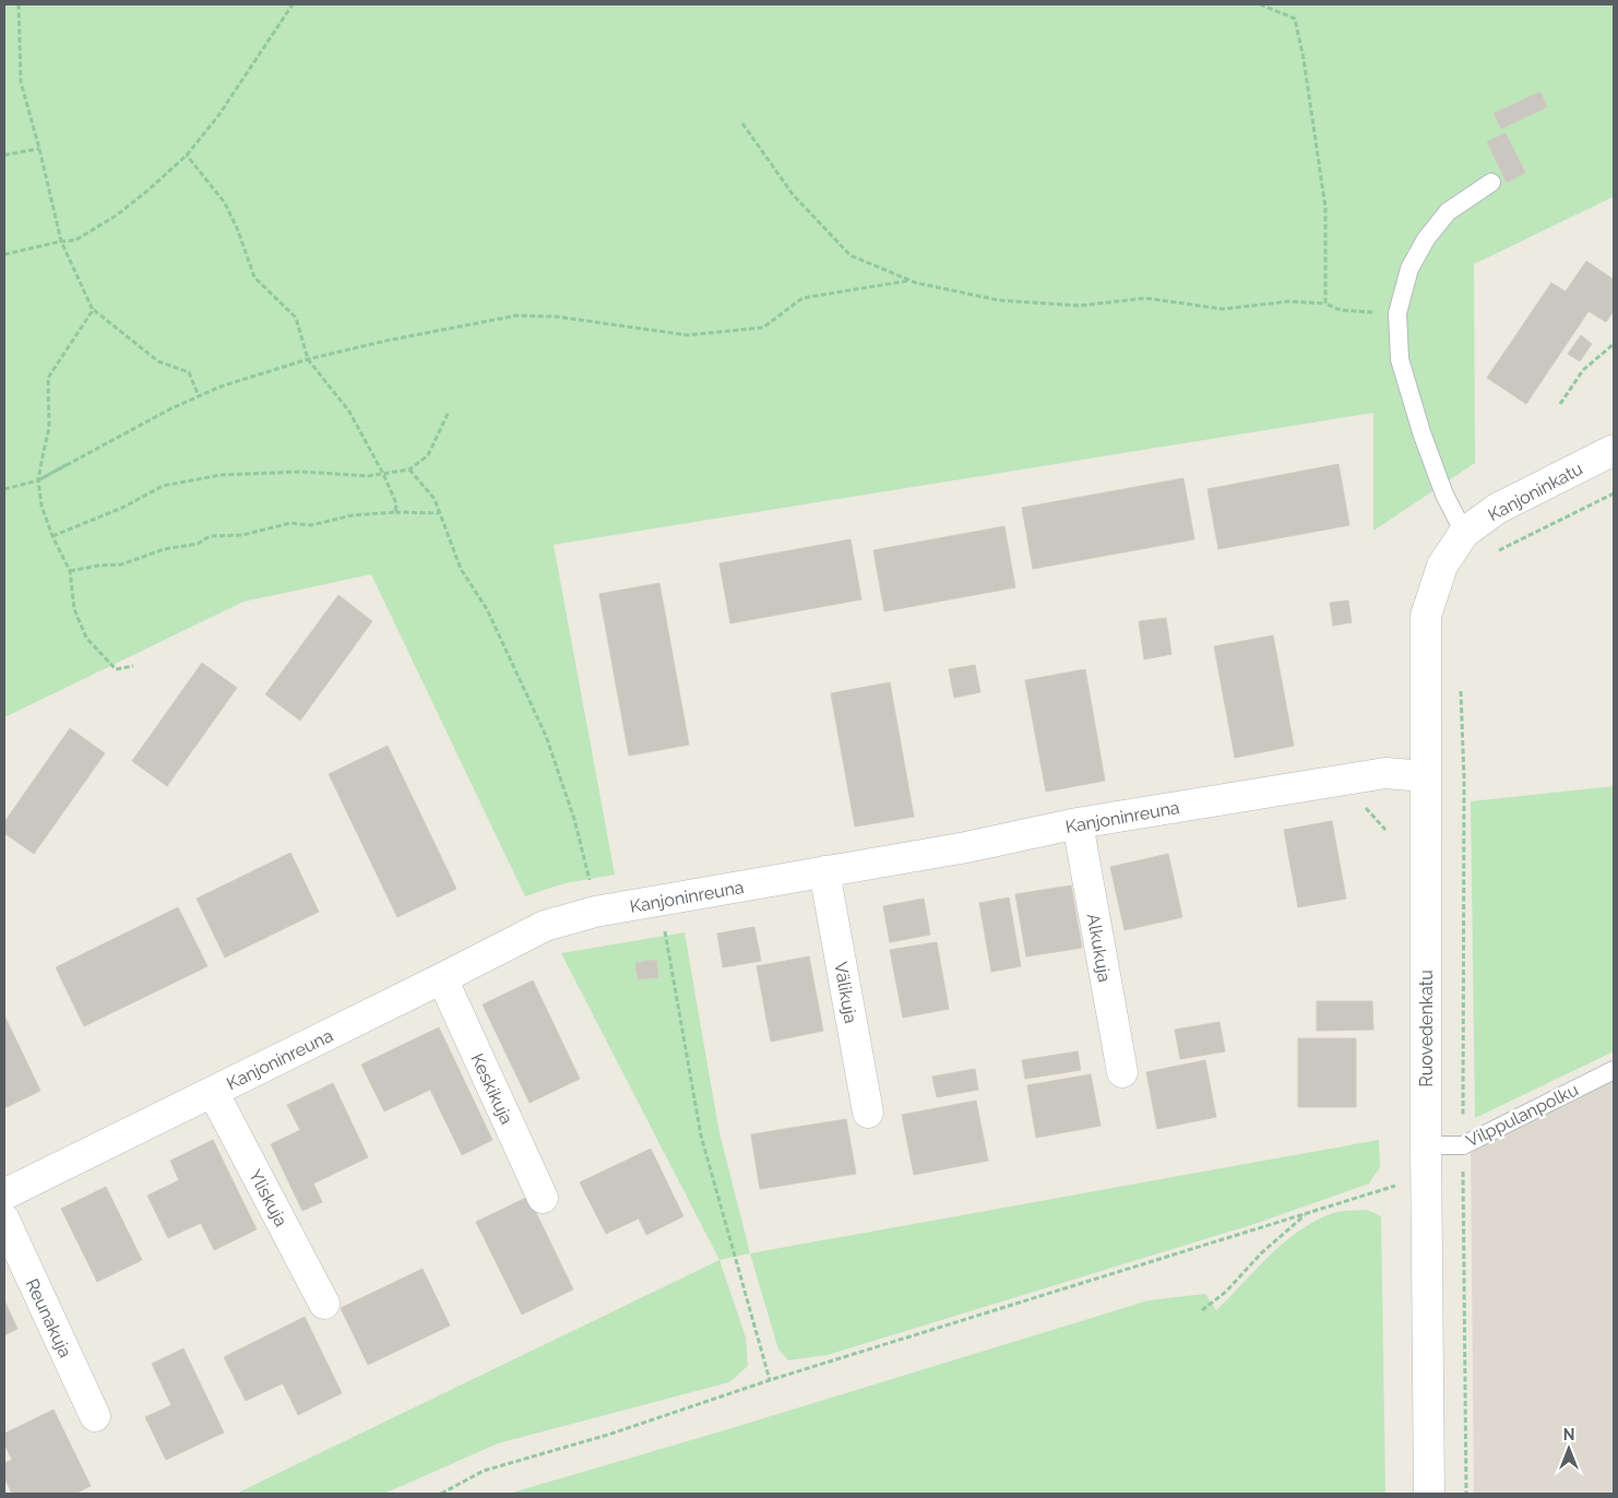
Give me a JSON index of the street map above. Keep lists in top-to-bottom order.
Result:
{
  "streets": {
    "street": [
      "Kanjoninkatu",
      "Kanjoninreuna",
      "Alkukuja",
      "Välikuja",
      "Ruovedenkatu",
      "Keskikuja",
      "Yliskuja",
      "Reunakuja"
    ],
    "lane": ["Vilppulanpolku"]
  },
  "crossings": [
    ["Kanjoninkatu", "Ruovedenkatu"],
    ["Kanjoninreuna", "Alkukuja"],
    ["Kanjoninreuna", "Välikuja"],
    ["Kanjoninreuna", "Ruovedenkatu"],
    ["Kanjoninreuna", "Keskikuja"],
    ["Kanjoninreuna", "Yliskuja"],
    ["Ruovedenkatu", "Vilppulanpolku"]
  ],
  "north": "top"
}
